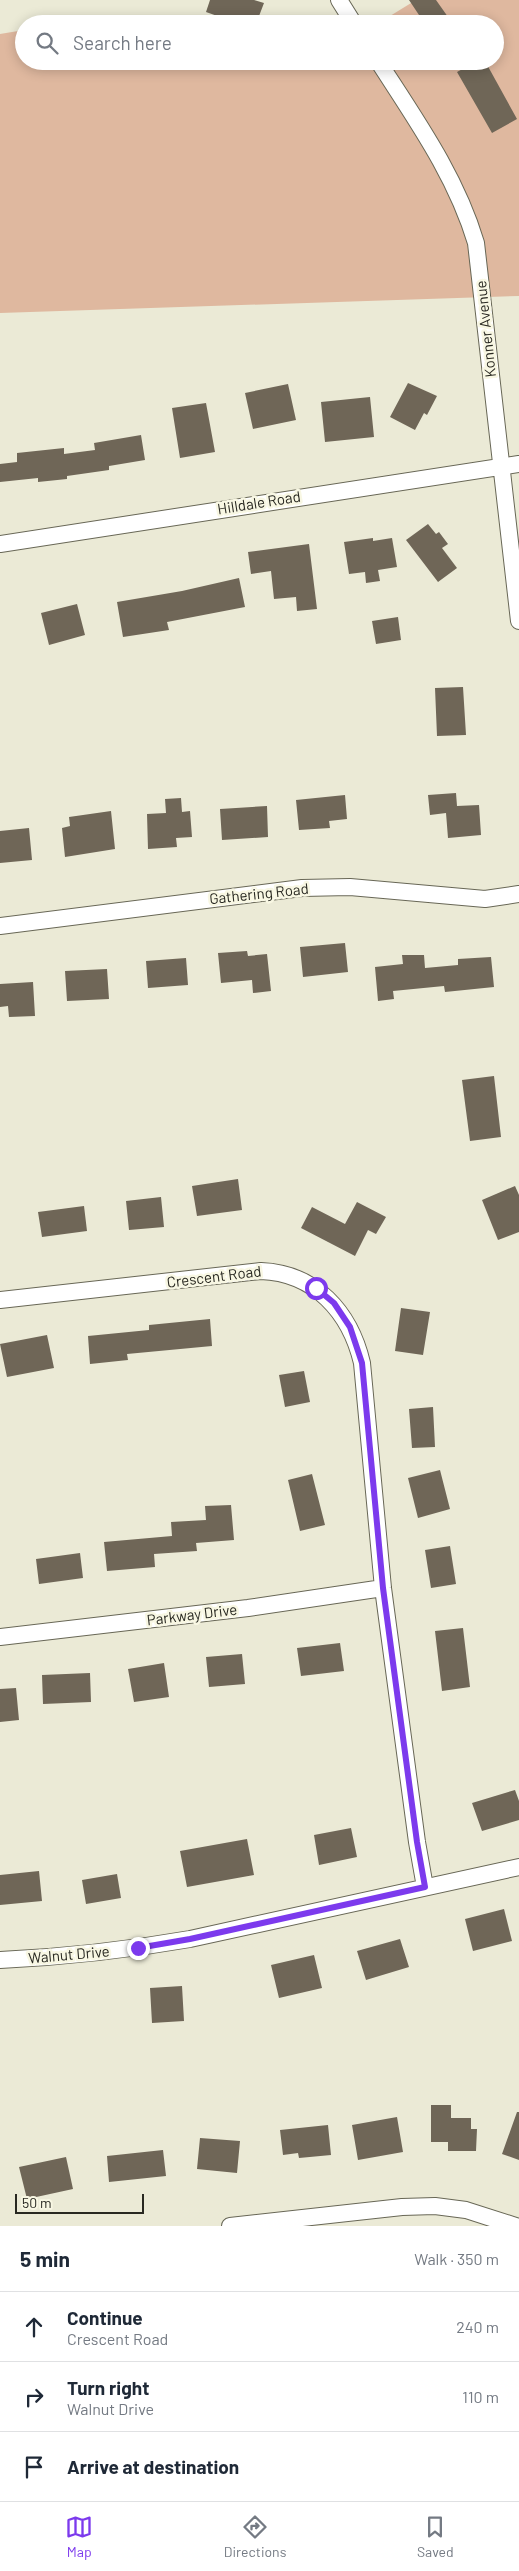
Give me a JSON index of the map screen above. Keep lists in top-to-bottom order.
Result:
{
  "streets": {
    "street": [
      "Konner Avenue",
      "Hilldale Road",
      "Gathering Road",
      "Crescent Road",
      "Parkway Drive",
      "Walnut Drive"
    ]
  },
  "crossings": [
    ["Konner Avenue", "Hilldale Road"],
    ["Crescent Road", "Parkway Drive"],
    ["Crescent Road", "Walnut Drive"]
  ],
  "scale_bar": "50 m",
  "page": {
    "search": "Search here",
    "scale": "50 m",
    "heading": ["5 min", "Walk · 350 m"],
    "list": [
      ["Continue", "Crescent Road", "240 m"],
      ["Turn right", "Walnut Drive", "110 m"],
      "Arrive at destination"
    ],
    "nav": ["Map", "Directions", "Saved"]
  }
}
